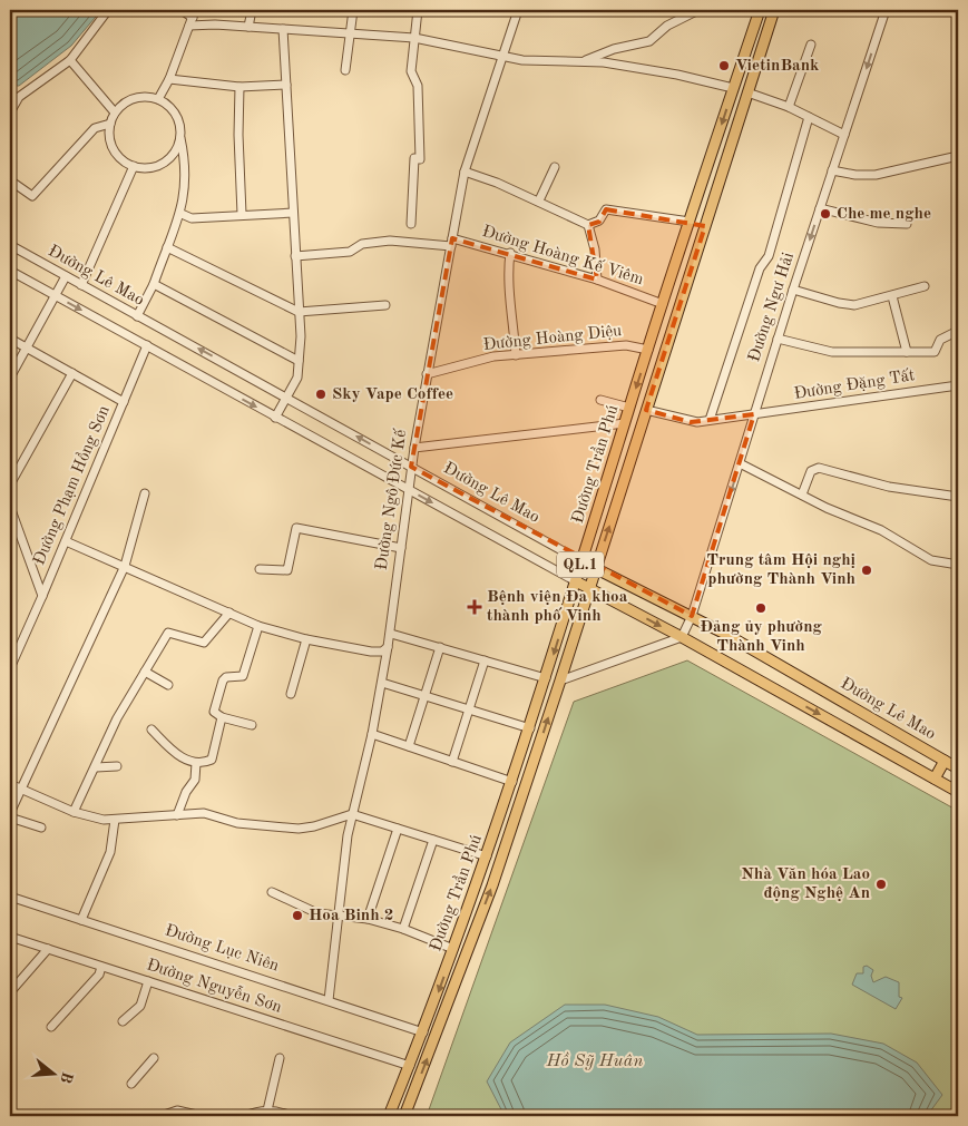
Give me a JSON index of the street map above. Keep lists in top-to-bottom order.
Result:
{
  "streets": {
    "main road": ["Đường Lê Mao", "Đường Trần Phú", "QL.1"],
    "street": [
      "Đường Hoàng Kế Viêm",
      "Đường Ngư Hải",
      "Đường Hoàng Diệu",
      "Đường Đặng Tất",
      "Đường Phạm Hồng Sơn",
      "Đường Ngô Đức Kế",
      "Đường Lục Niên",
      "Đường Nguyễn Sơn"
    ]
  },
  "crossings": [
    ["Đường Hoàng Kế Viêm", "Đường Trần Phú"],
    ["Đường Hoàng Kế Viêm", "Đường Ngô Đức Kế"],
    ["Đường Lê Mao", "Đường Ngư Hải"],
    ["Đường Lê Mao", "Đường Trần Phú"],
    ["Đường Lê Mao", "Đường Ngô Đức Kế"],
    ["Đường Ngư Hải", "Đường Đặng Tất"],
    ["Đường Hoàng Diệu", "Đường Trần Phú"],
    ["Đường Hoàng Diệu", "Đường Ngô Đức Kế"],
    ["Đường Đặng Tất", "Đường Trần Phú"],
    ["Đường Trần Phú", "Đường Lục Niên"],
    ["Đường Trần Phú", "Đường Nguyễn Sơn"],
    ["Đường Ngô Đức Kế", "Đường Lục Niên"]
  ],
  "water": ["Hồ Sỹ Huân"],
  "places": {
    "other": [
      "VietinBank",
      "Che me nghe",
      "Sky Vape Coffee",
      "Trung tâm Hội nghị phường Thành Vinh",
      "Đảng ủy phường Thành Vinh",
      "Nhà Văn hóa Lao động Nghệ An",
      "Hoa Binh 2"
    ],
    "health": ["Bệnh viện Đa khoa thành phố Vinh"]
  },
  "north": "right"
}
